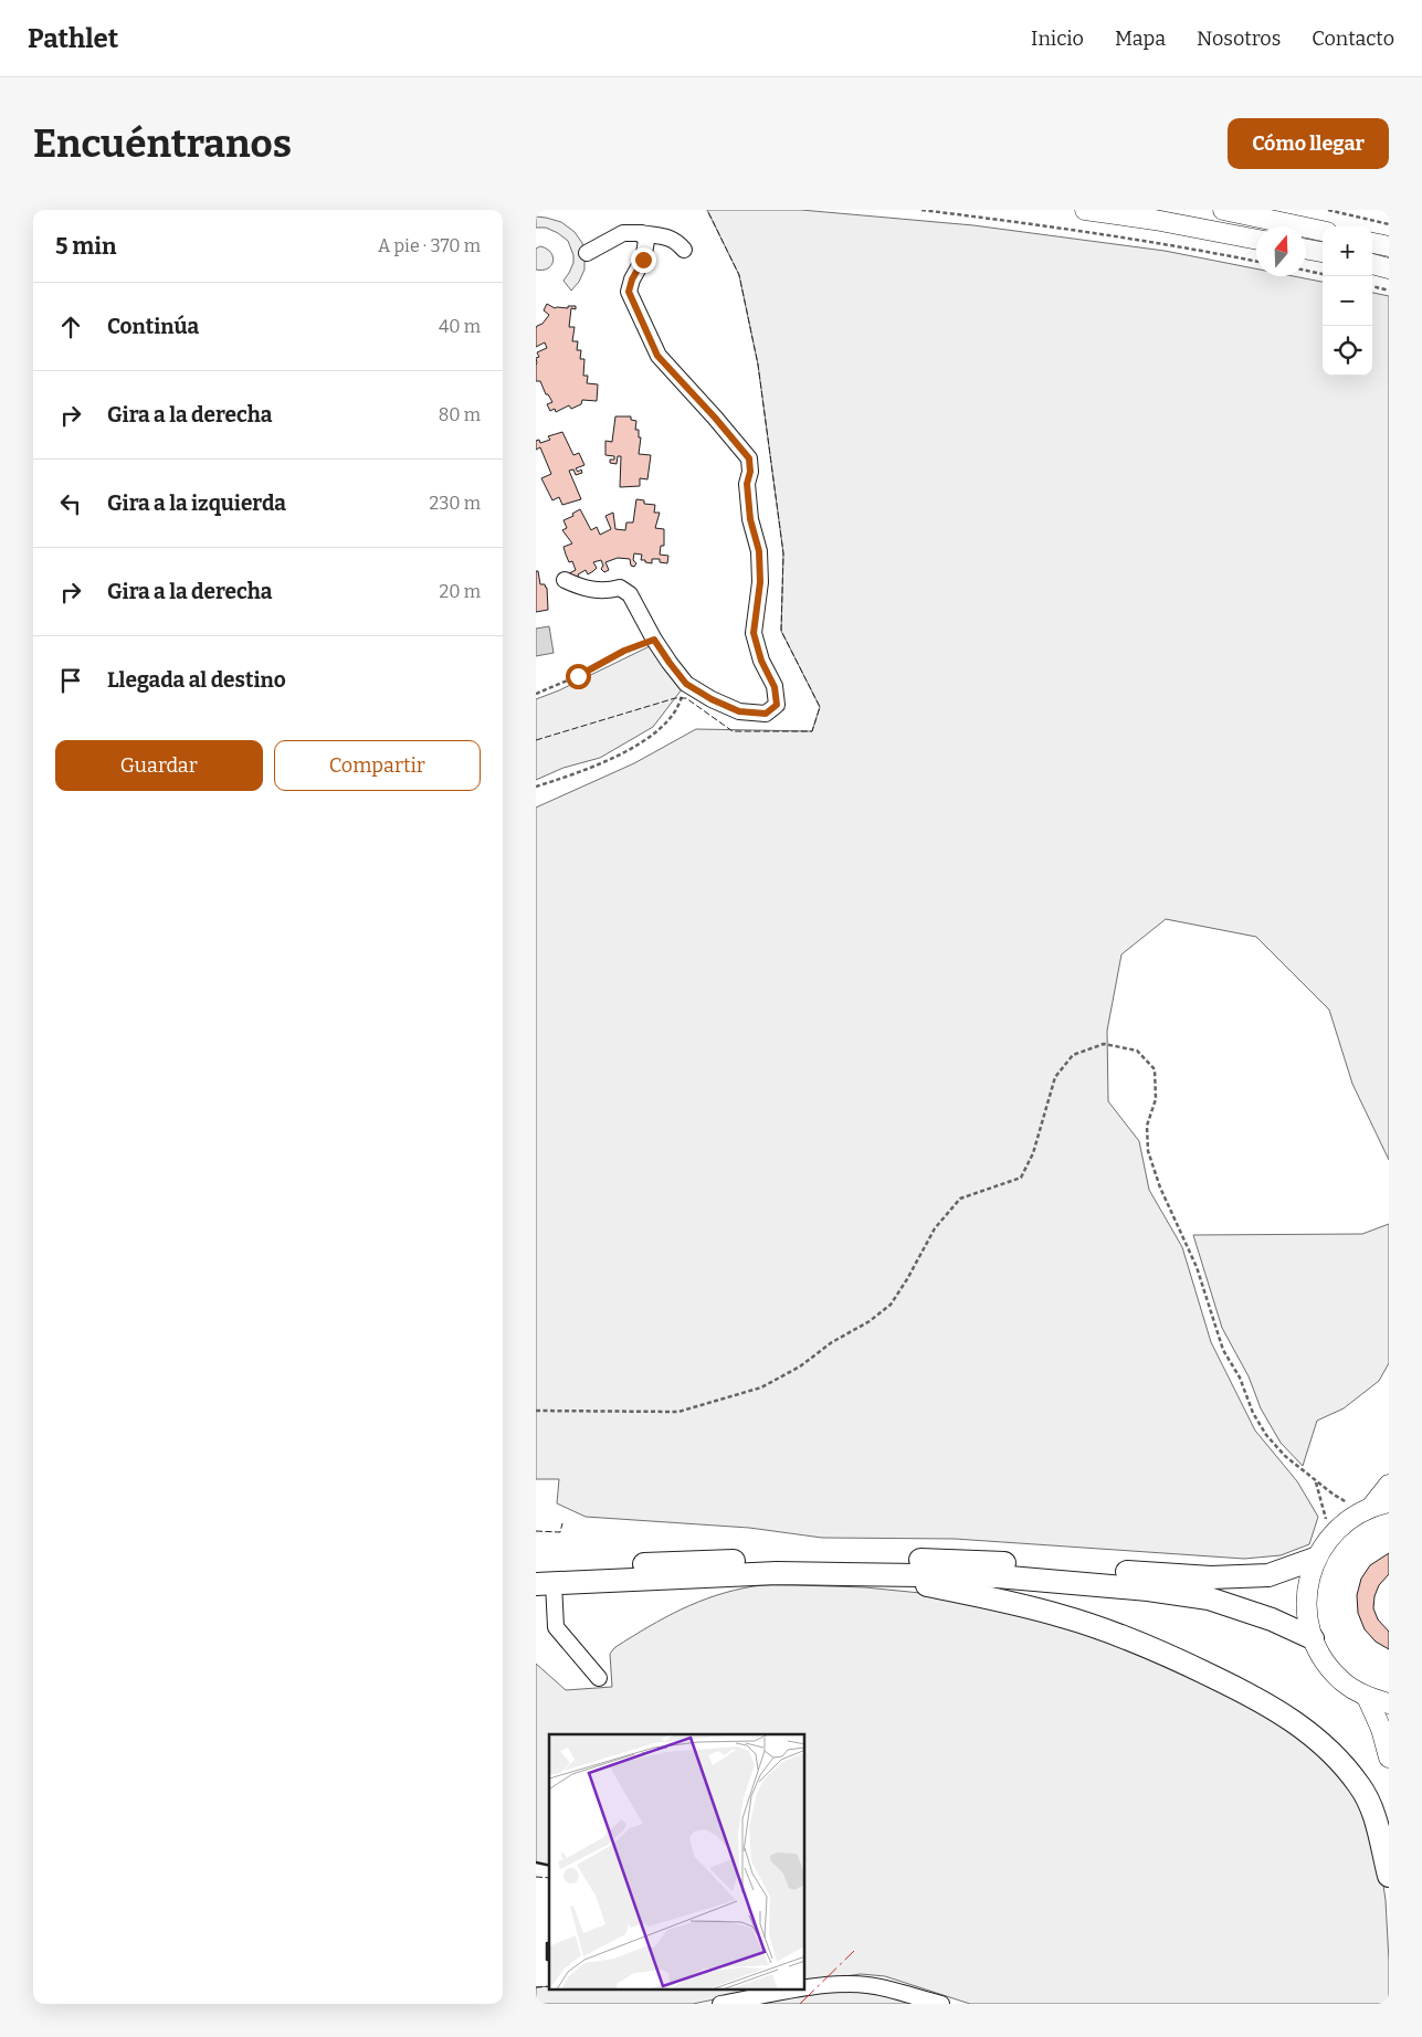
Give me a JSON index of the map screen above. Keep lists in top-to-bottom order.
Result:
{
  "north": "top",
  "page": {
    "header": "Pathlet",
    "nav": [
      "Inicio",
      "Mapa",
      "Nosotros",
      "Contacto"
    ],
    "buttons": [
      "Cómo llegar",
      ["Guardar", "Compartir"]
    ],
    "title": "Encuéntranos",
    "heading": ["5 min", "A pie · 370 m"],
    "map_buttons": ["+", "−"],
    "list": [
      ["Continúa", "40 m"],
      ["Gira a la derecha", "80 m"],
      ["Gira a la izquierda", "230 m"],
      ["Gira a la derecha", "20 m"],
      "Llegada al destino"
    ]
  }
}
